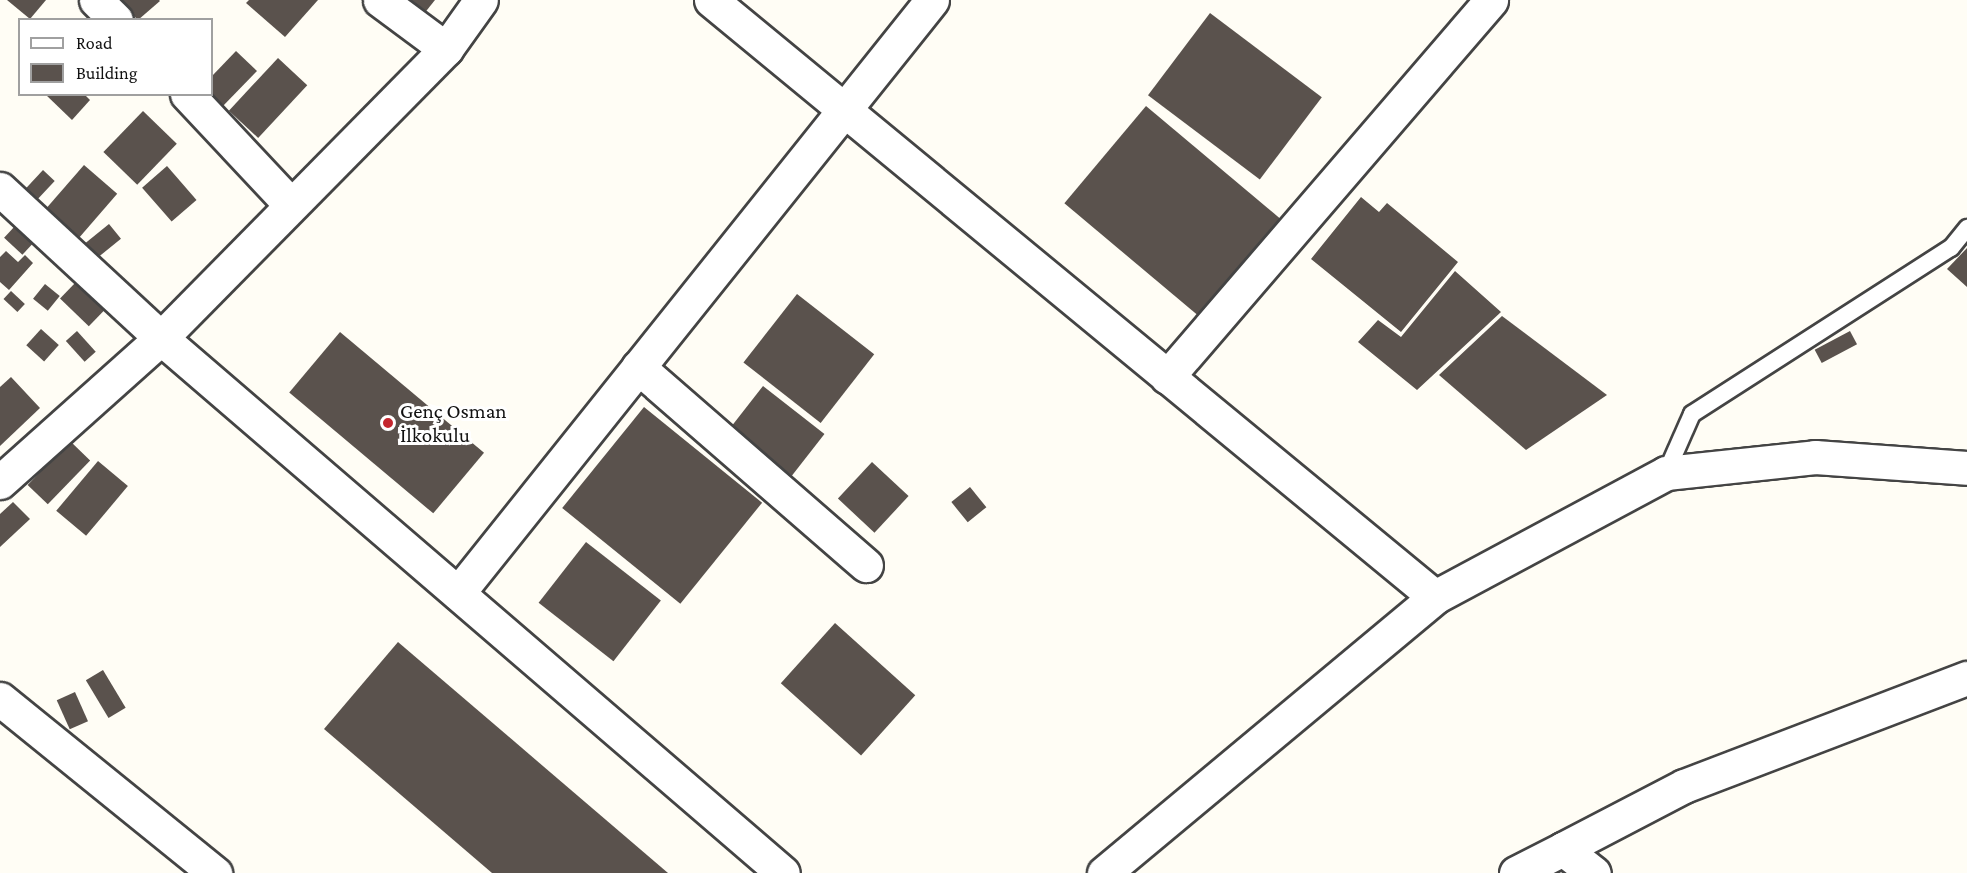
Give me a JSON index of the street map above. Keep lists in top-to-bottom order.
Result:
{
  "places": ["Genç Osman İlkokulu"],
  "legend": ["Road", "Building"]
}
